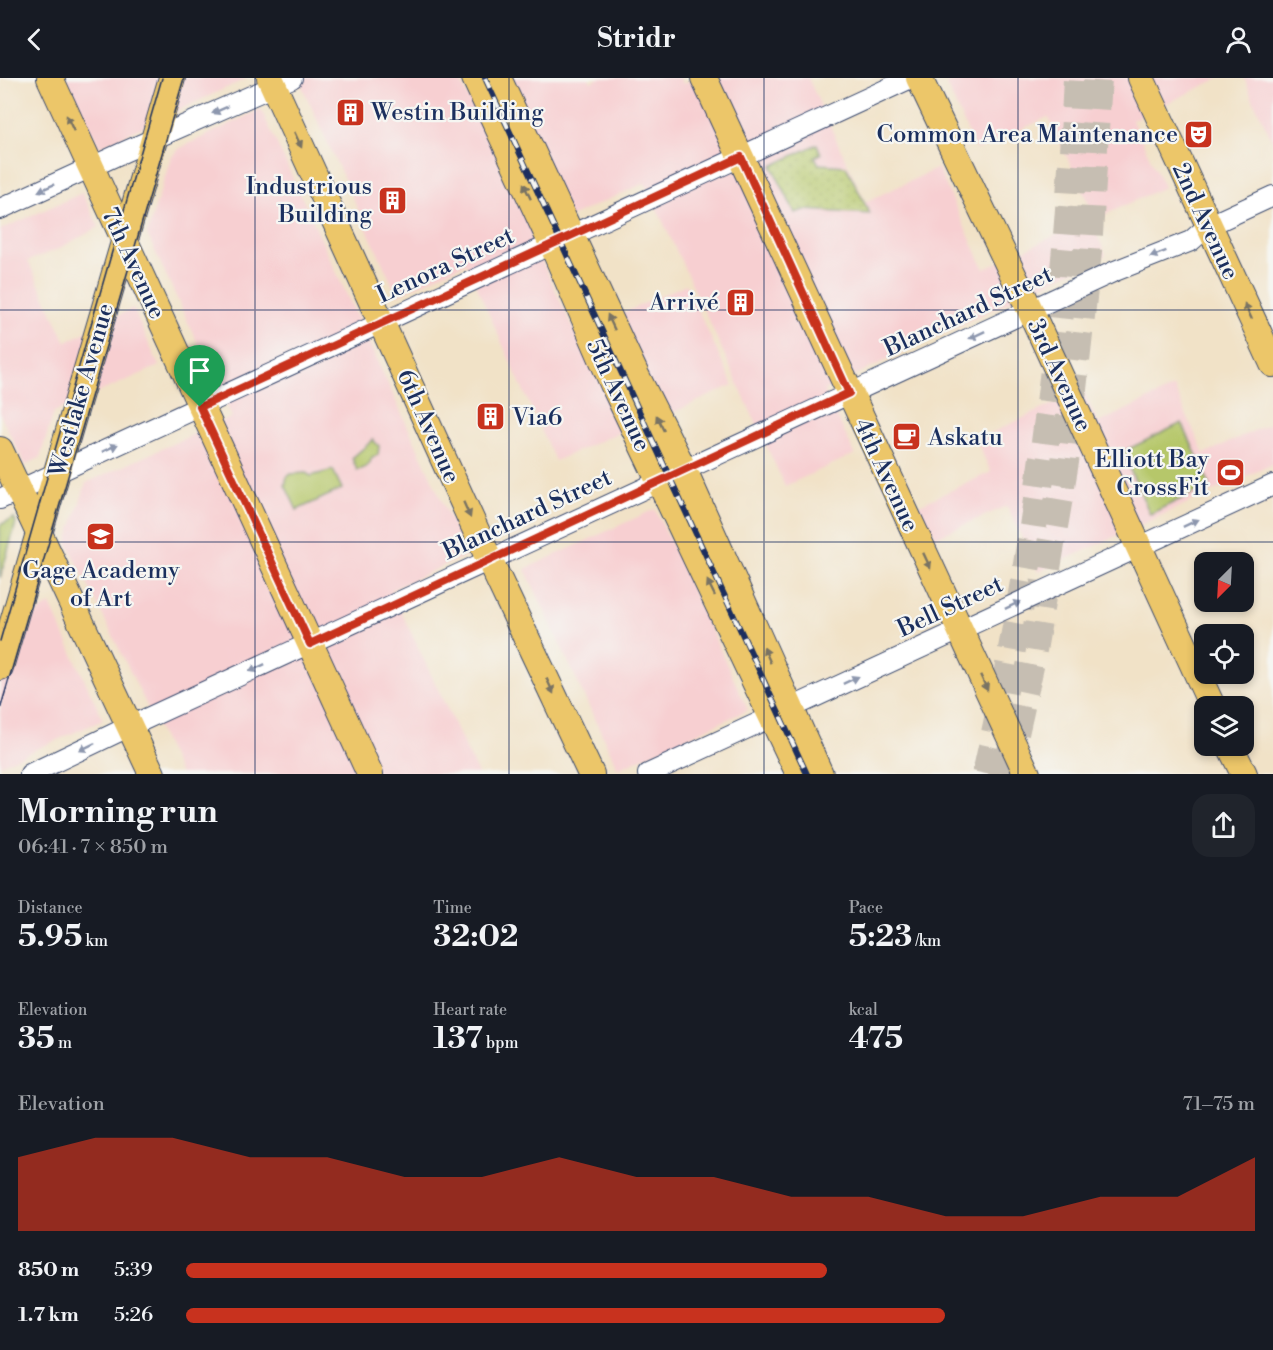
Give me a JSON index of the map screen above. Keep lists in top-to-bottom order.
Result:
{
  "streets": {
    "main road": [
      "2nd Avenue",
      "7th Avenue",
      "3rd Avenue",
      "Westlake Avenue",
      "5th Avenue",
      "6th Avenue",
      "4th Avenue"
    ],
    "street": ["Lenora Street", "Blanchard Street", "Bell Street"]
  },
  "crossings": [
    ["2nd Avenue", "Blanchard Street"],
    ["7th Avenue", "Lenora Street"],
    ["7th Avenue", "Blanchard Street"],
    ["7th Avenue", "Westlake Avenue"],
    ["Lenora Street", "Westlake Avenue"],
    ["Lenora Street", "5th Avenue"],
    ["Lenora Street", "6th Avenue"],
    ["Lenora Street", "4th Avenue"],
    ["Blanchard Street", "3rd Avenue"],
    ["Blanchard Street", "5th Avenue"],
    ["Blanchard Street", "6th Avenue"],
    ["Blanchard Street", "4th Avenue"],
    ["3rd Avenue", "Bell Street"],
    ["5th Avenue", "Bell Street"],
    ["4th Avenue", "Bell Street"]
  ],
  "one_way": [
    "2nd Avenue",
    "Blanchard Street",
    "6th Avenue",
    "4th Avenue",
    "Bell Street"
  ],
  "places": {
    "building": [
      "Westin Building",
      "Industrious Building",
      "Arrivé",
      "Via6"
    ],
    "theatre": ["Common Area Maintenance"],
    "cafe": ["Askatu"],
    "sports": ["Elliott Bay CrossFit"],
    "school or university": ["Gage Academy of Art"]
  },
  "north": "bottom left",
  "page": {
    "header": "Stridr",
    "heading": ["Morning run", "06:41 · 7 × 850 m"],
    "stats": [
      ["Distance", "5.95 km"],
      ["Time", "32:02"],
      ["Pace", "5:23 /km"],
      ["Elevation", "35 m"],
      ["Heart rate", "137 bpm"],
      ["kcal", "475"]
    ],
    "chart": ["Elevation", "71–75 m"],
    "list": [
      {
        "name": "850 m",
        "note": "5:39"
      },
      {
        "name": "1.7 km",
        "note": "5:26"
      }
    ]
  }
}
